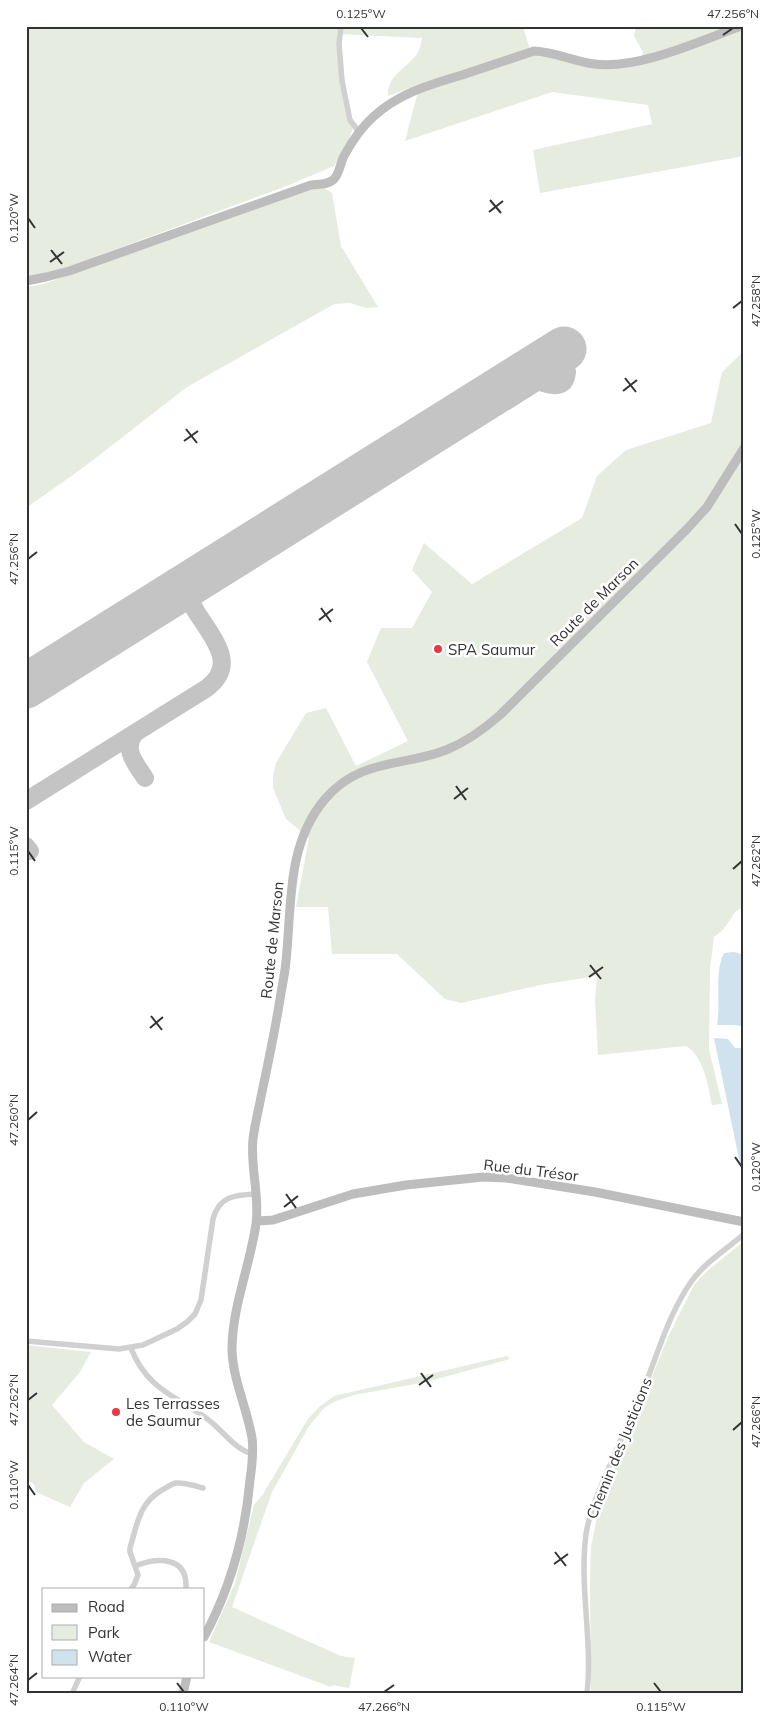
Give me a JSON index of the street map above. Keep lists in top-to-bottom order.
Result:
{
  "streets": {
    "street": ["Route de Marson", "Rue du Trésor", "Chemin des Justicions"]
  },
  "crossings": [
    ["Route de Marson", "Rue du Trésor"]
  ],
  "places": ["SPA Saumur", "Les Terrasses de Saumur"],
  "legend": ["Road", "Park", "Water"],
  "coordinates": [
    "0.125°W",
    "47.256°N",
    "0.120°W",
    "47.258°N",
    "0.115°W",
    "47.262°N",
    "47.260°N",
    "47.266°N",
    "0.110°W",
    "47.264°N"
  ]
}
